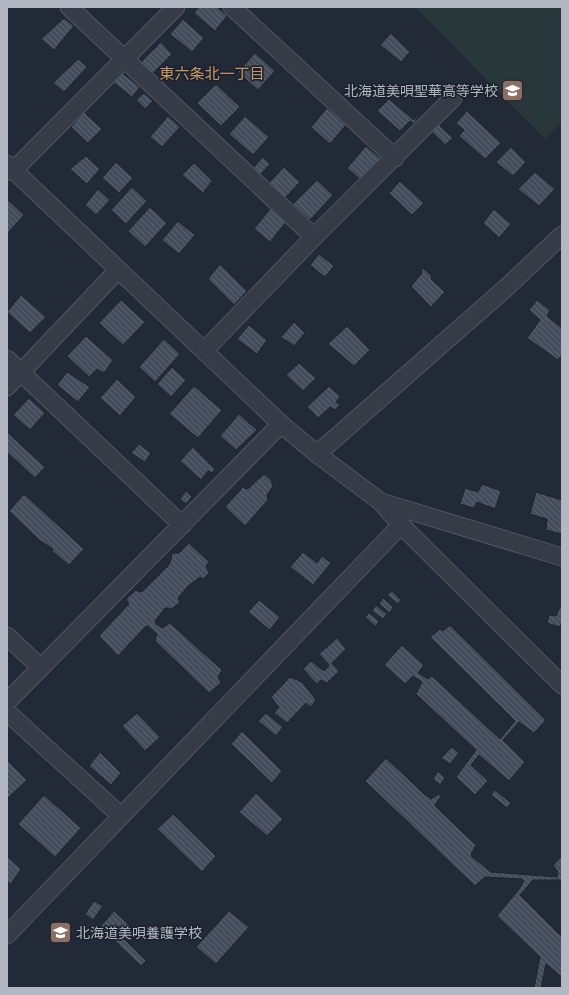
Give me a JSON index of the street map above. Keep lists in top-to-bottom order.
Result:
{
  "districts": ["東六条北一丁目"],
  "places": {
    "school or university": ["北海道美唄聖華高等学校", "北海道美唄養護学校"]
  }
}
